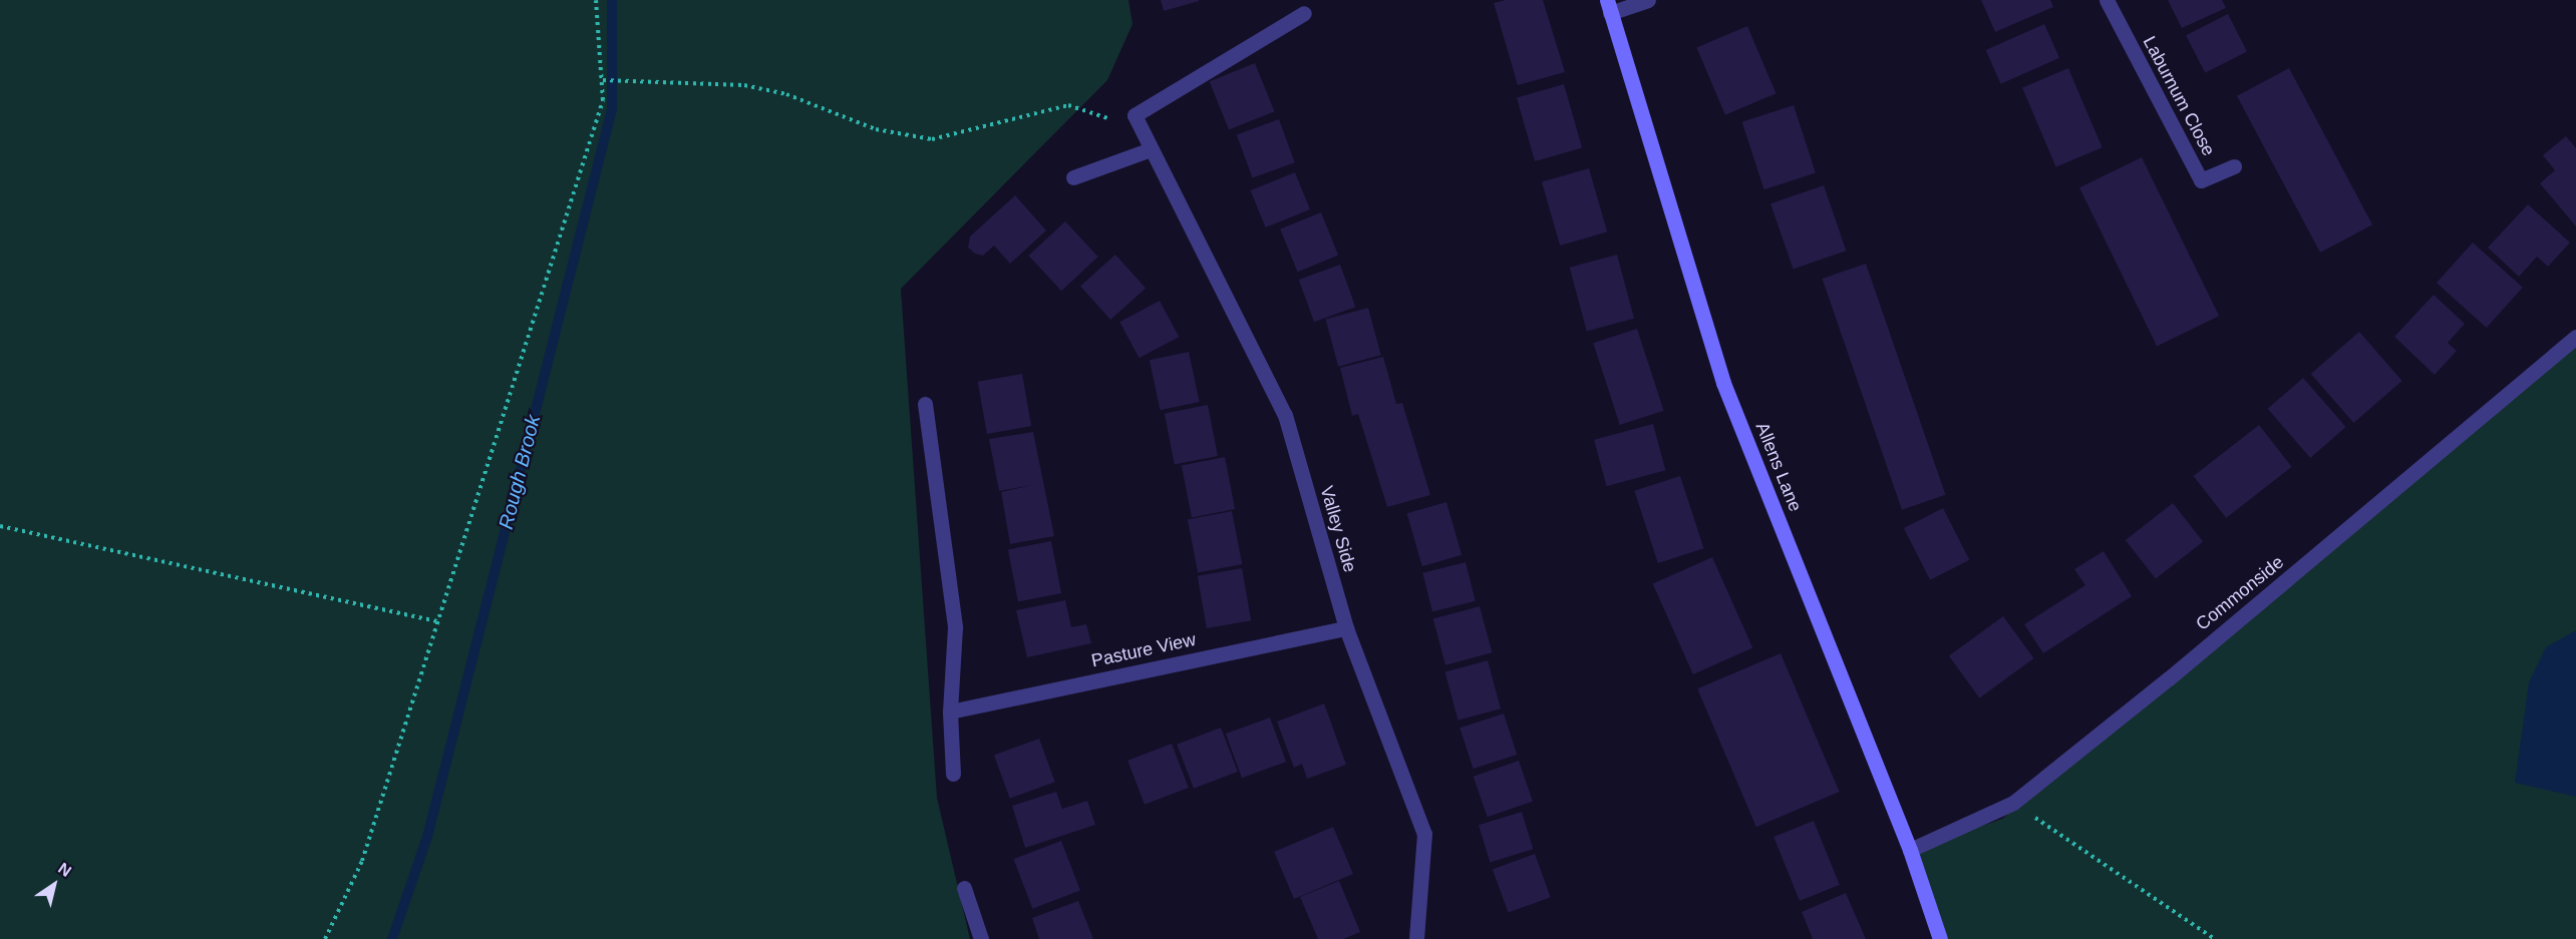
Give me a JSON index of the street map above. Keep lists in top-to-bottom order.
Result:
{
  "streets": {
    "street": [
      "Laburnum Close",
      "Allens Lane",
      "Valley Side",
      "Commonside",
      "Pasture View"
    ]
  },
  "crossings": [
    ["Allens Lane", "Commonside"],
    ["Valley Side", "Pasture View"]
  ],
  "water": ["Rough Brook"],
  "north": "top right"
}
